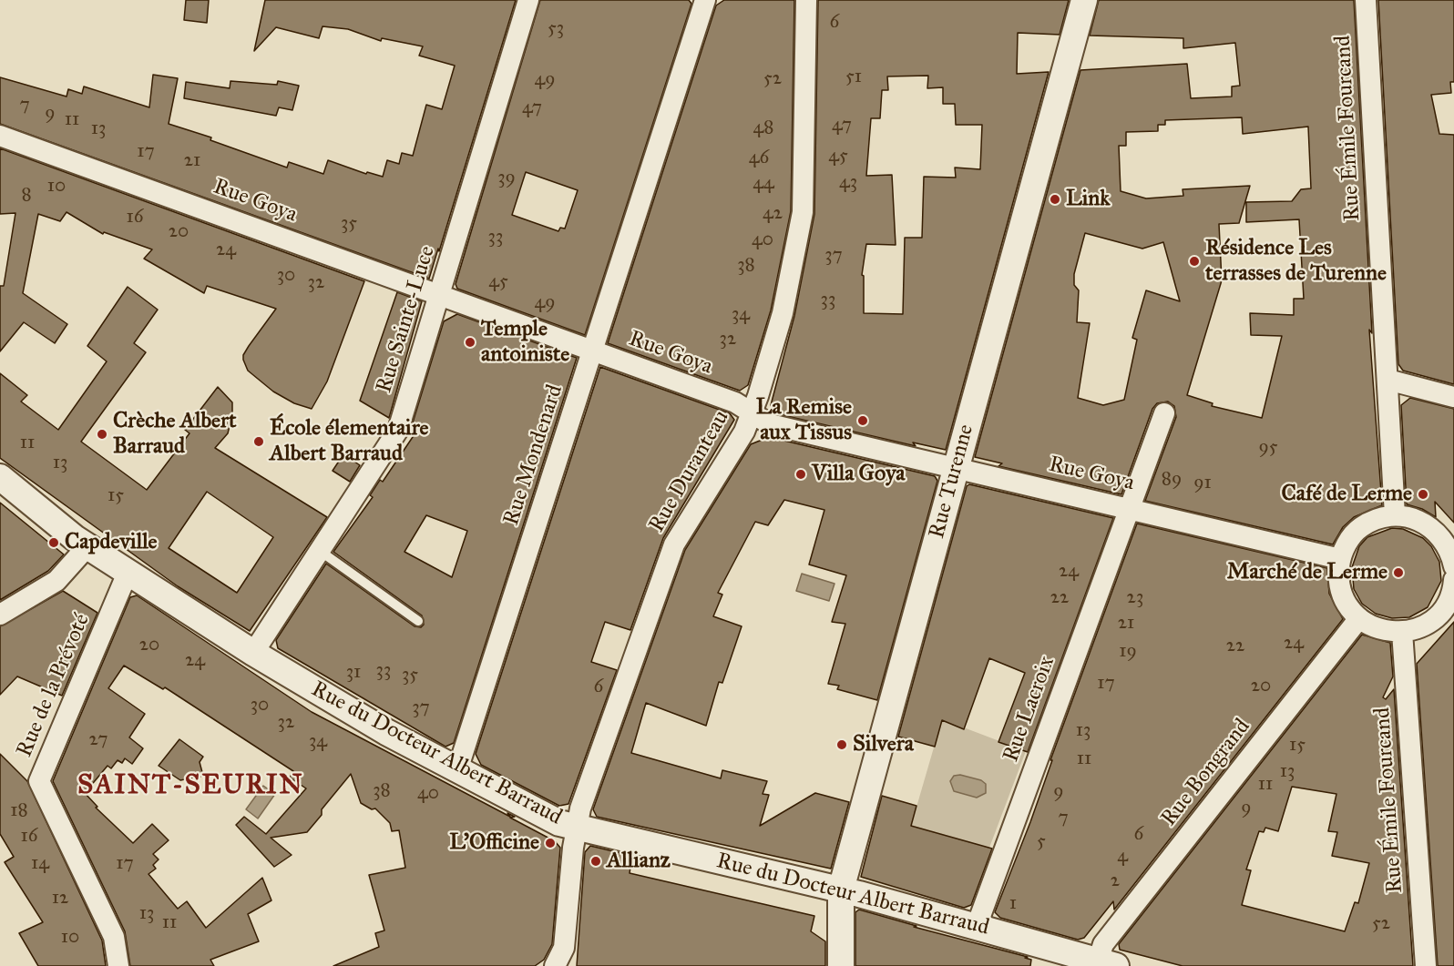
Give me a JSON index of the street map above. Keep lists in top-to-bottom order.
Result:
{
  "streets": {
    "street": [
      "Rue Émile Fourcand",
      "Rue Goya",
      "Rue Sainte-Luce",
      "Rue Mondenard",
      "Rue Duranteau",
      "Rue Turenne",
      "Rue de la Prévoté",
      "Rue Lacroix",
      "Rue du Docteur Albert Barraud",
      "Rue Bongrand"
    ]
  },
  "crossings": [
    ["Rue Goya", "Rue Sainte-Luce"],
    ["Rue Goya", "Rue Mondenard"],
    ["Rue Goya", "Rue Duranteau"],
    ["Rue Goya", "Rue Turenne"],
    ["Rue Goya", "Rue Lacroix"],
    ["Rue Sainte-Luce", "Rue du Docteur Albert Barraud"],
    ["Rue Mondenard", "Rue du Docteur Albert Barraud"],
    ["Rue Duranteau", "Rue du Docteur Albert Barraud"],
    ["Rue Turenne", "Rue du Docteur Albert Barraud"],
    ["Rue de la Prévoté", "Rue du Docteur Albert Barraud"],
    ["Rue Lacroix", "Rue du Docteur Albert Barraud"],
    ["Rue du Docteur Albert Barraud", "Rue Bongrand"]
  ],
  "districts": ["SAINT-SEURIN"],
  "places": [
    "Link",
    "Résidence Les terrasses de Turenne",
    "Temple antoiniste",
    "La Remise aux Tissus",
    "Crèche Albert Barraud",
    "École élementaire Albert Barraud",
    "Villa Goya",
    "Café de Lerme",
    "Capdeville",
    "Marché de Lerme",
    "Silvera",
    "L'Officine",
    "Allianz"
  ],
  "house_numbers": [
    "6",
    "53",
    "51",
    "52",
    "49",
    "7",
    "47",
    "9",
    "11",
    "47",
    "48",
    "13",
    "17",
    "45",
    "46",
    "21",
    "39",
    "43",
    "44",
    "10",
    "8",
    "42",
    "16",
    "35",
    "20",
    "33",
    "40",
    "24",
    "37",
    "38",
    "30",
    "45",
    "32",
    "33",
    "49",
    "34",
    "32",
    "11",
    "95",
    "13",
    "89",
    "91",
    "15",
    "24",
    "22",
    "23",
    "21",
    "24",
    "20",
    "22",
    "19",
    "24",
    "33",
    "31",
    "35",
    "17",
    "20",
    "6",
    "30",
    "37",
    "32",
    "13",
    "27",
    "34",
    "15",
    "11",
    "13",
    "11",
    "38",
    "9",
    "40",
    "9",
    "18",
    "7",
    "6",
    "16",
    "5",
    "4",
    "14",
    "17",
    "2",
    "12",
    "1",
    "13",
    "11",
    "52",
    "10"
  ]
}
